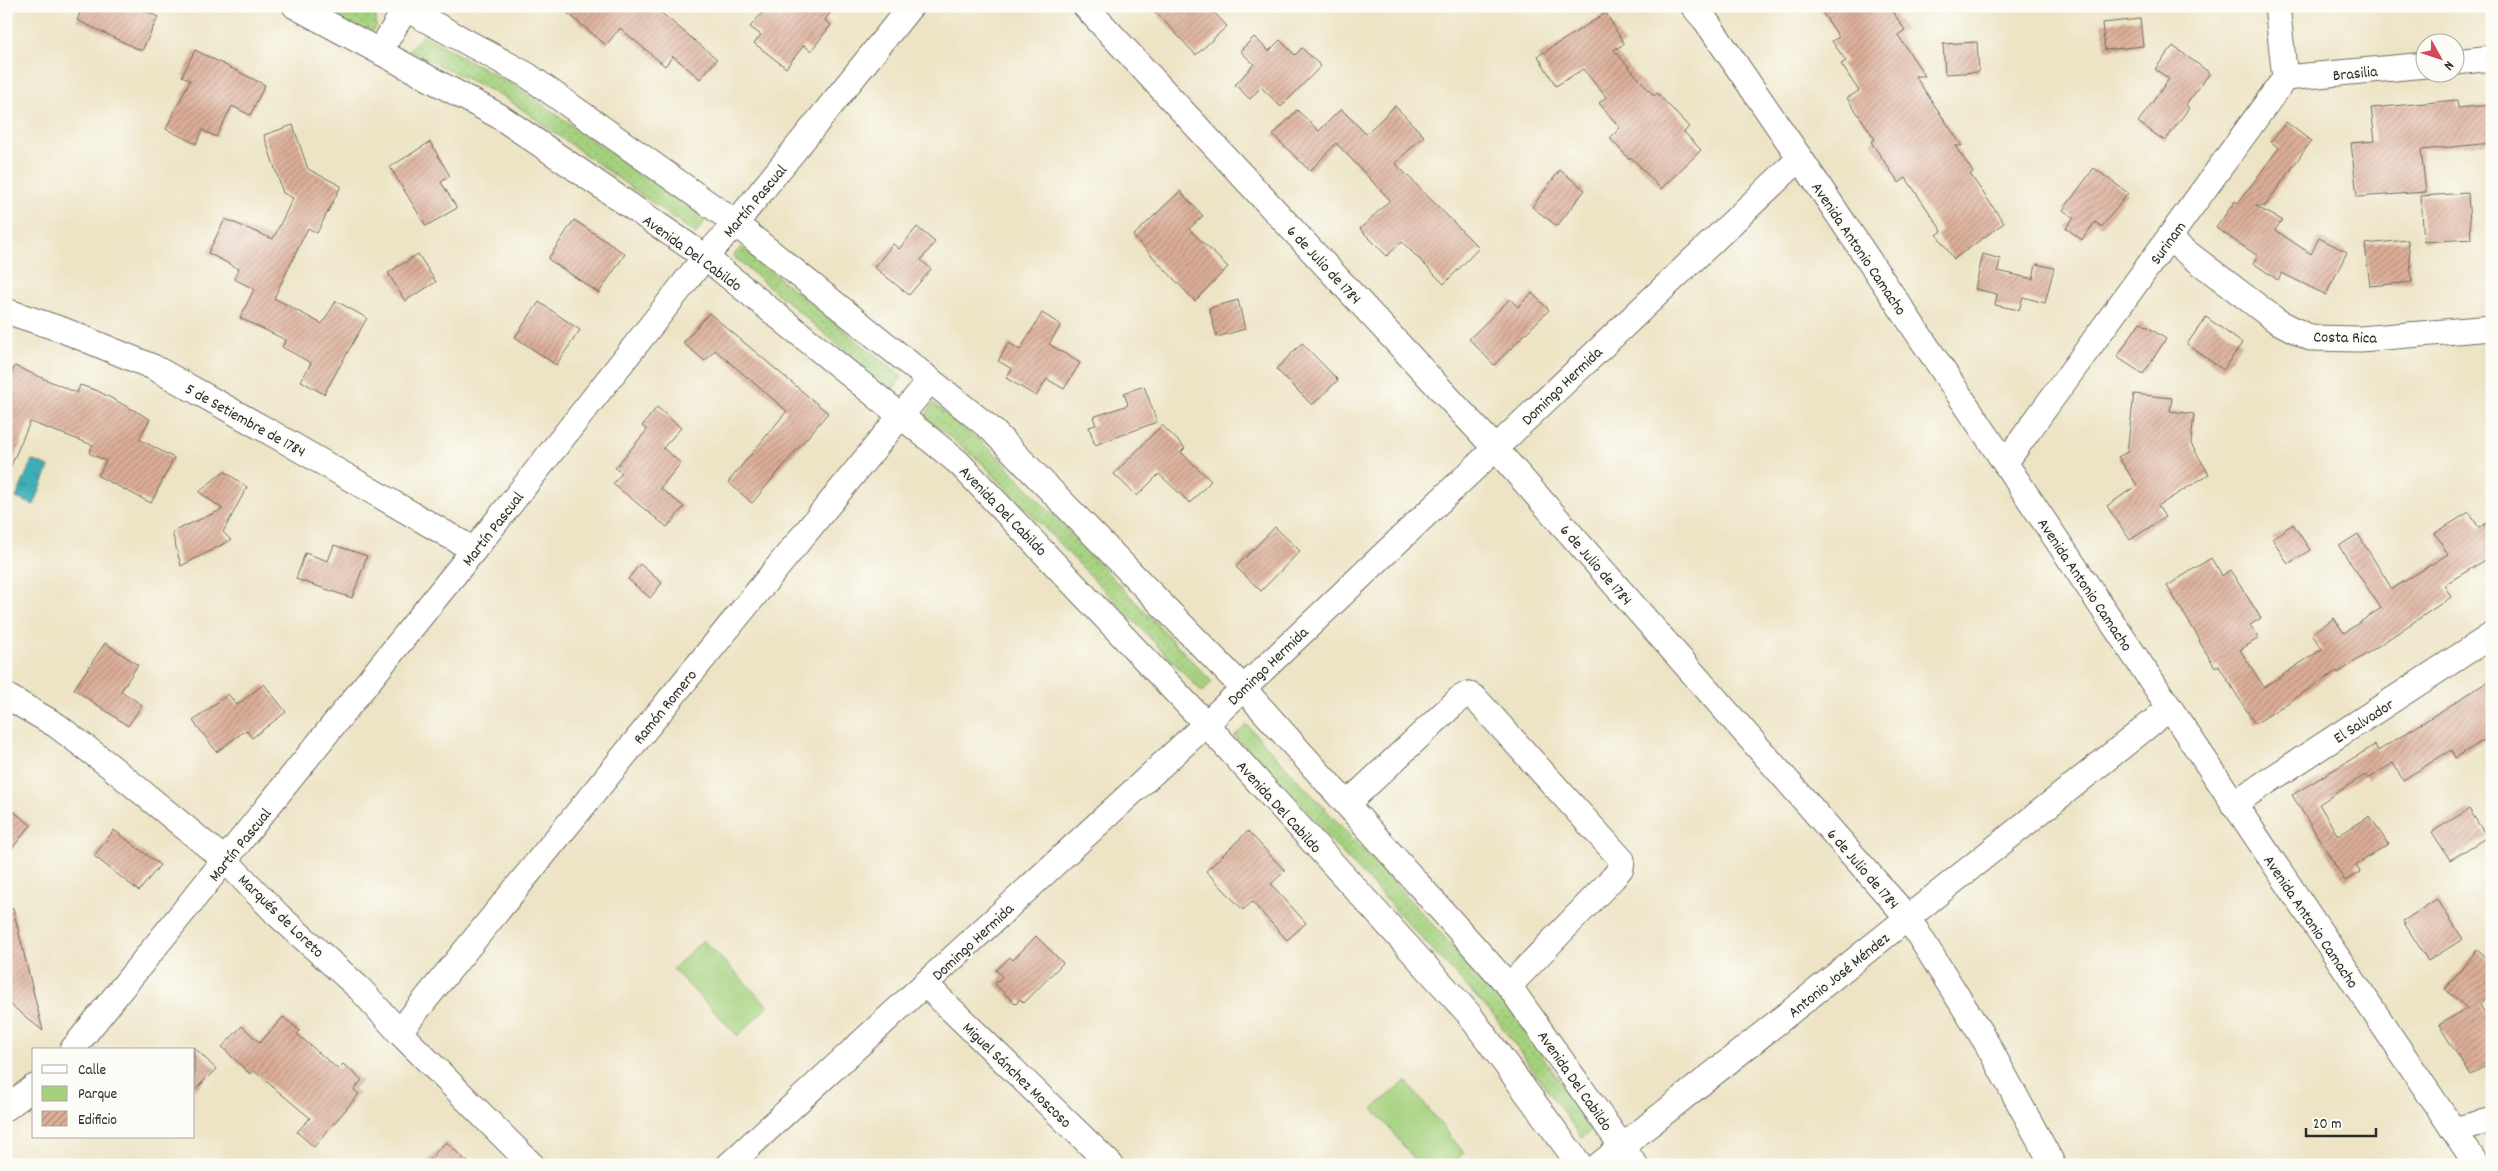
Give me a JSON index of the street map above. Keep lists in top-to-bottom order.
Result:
{
  "streets": {
    "street": [
      "Brasilia",
      "Martín Pascual",
      "Surinam",
      "Avenida Antonio Camacho",
      "Avenida Del Cabildo",
      "6 de Julio de 1784",
      "Costa Rica",
      "Domingo Hermida",
      "5 de Setiembre de 1784",
      "Ramón Romero",
      "El Salvador",
      "Marqués de Loreto",
      "Antonio José Méndez",
      "Miguel Sánchez Moscoso"
    ]
  },
  "crossings": [
    ["Brasilia", "Surinam"],
    ["Martín Pascual", "Avenida Del Cabildo"],
    ["Martín Pascual", "5 de Setiembre de 1784"],
    ["Martín Pascual", "Marqués de Loreto"],
    ["Surinam", "Avenida Antonio Camacho"],
    ["Surinam", "Costa Rica"],
    ["Avenida Antonio Camacho", "Domingo Hermida"],
    ["Avenida Antonio Camacho", "El Salvador"],
    ["Avenida Antonio Camacho", "Antonio José Méndez"],
    ["Avenida Del Cabildo", "Domingo Hermida"],
    ["Avenida Del Cabildo", "Ramón Romero"],
    ["Avenida Del Cabildo", "Antonio José Méndez"],
    ["6 de Julio de 1784", "Domingo Hermida"],
    ["6 de Julio de 1784", "Antonio José Méndez"],
    ["Domingo Hermida", "Miguel Sánchez Moscoso"],
    ["Ramón Romero", "Marqués de Loreto"]
  ],
  "legend": ["Calle", "Parque", "Edificio"],
  "scale_bar": "20 m",
  "north": "bottom right"
}
